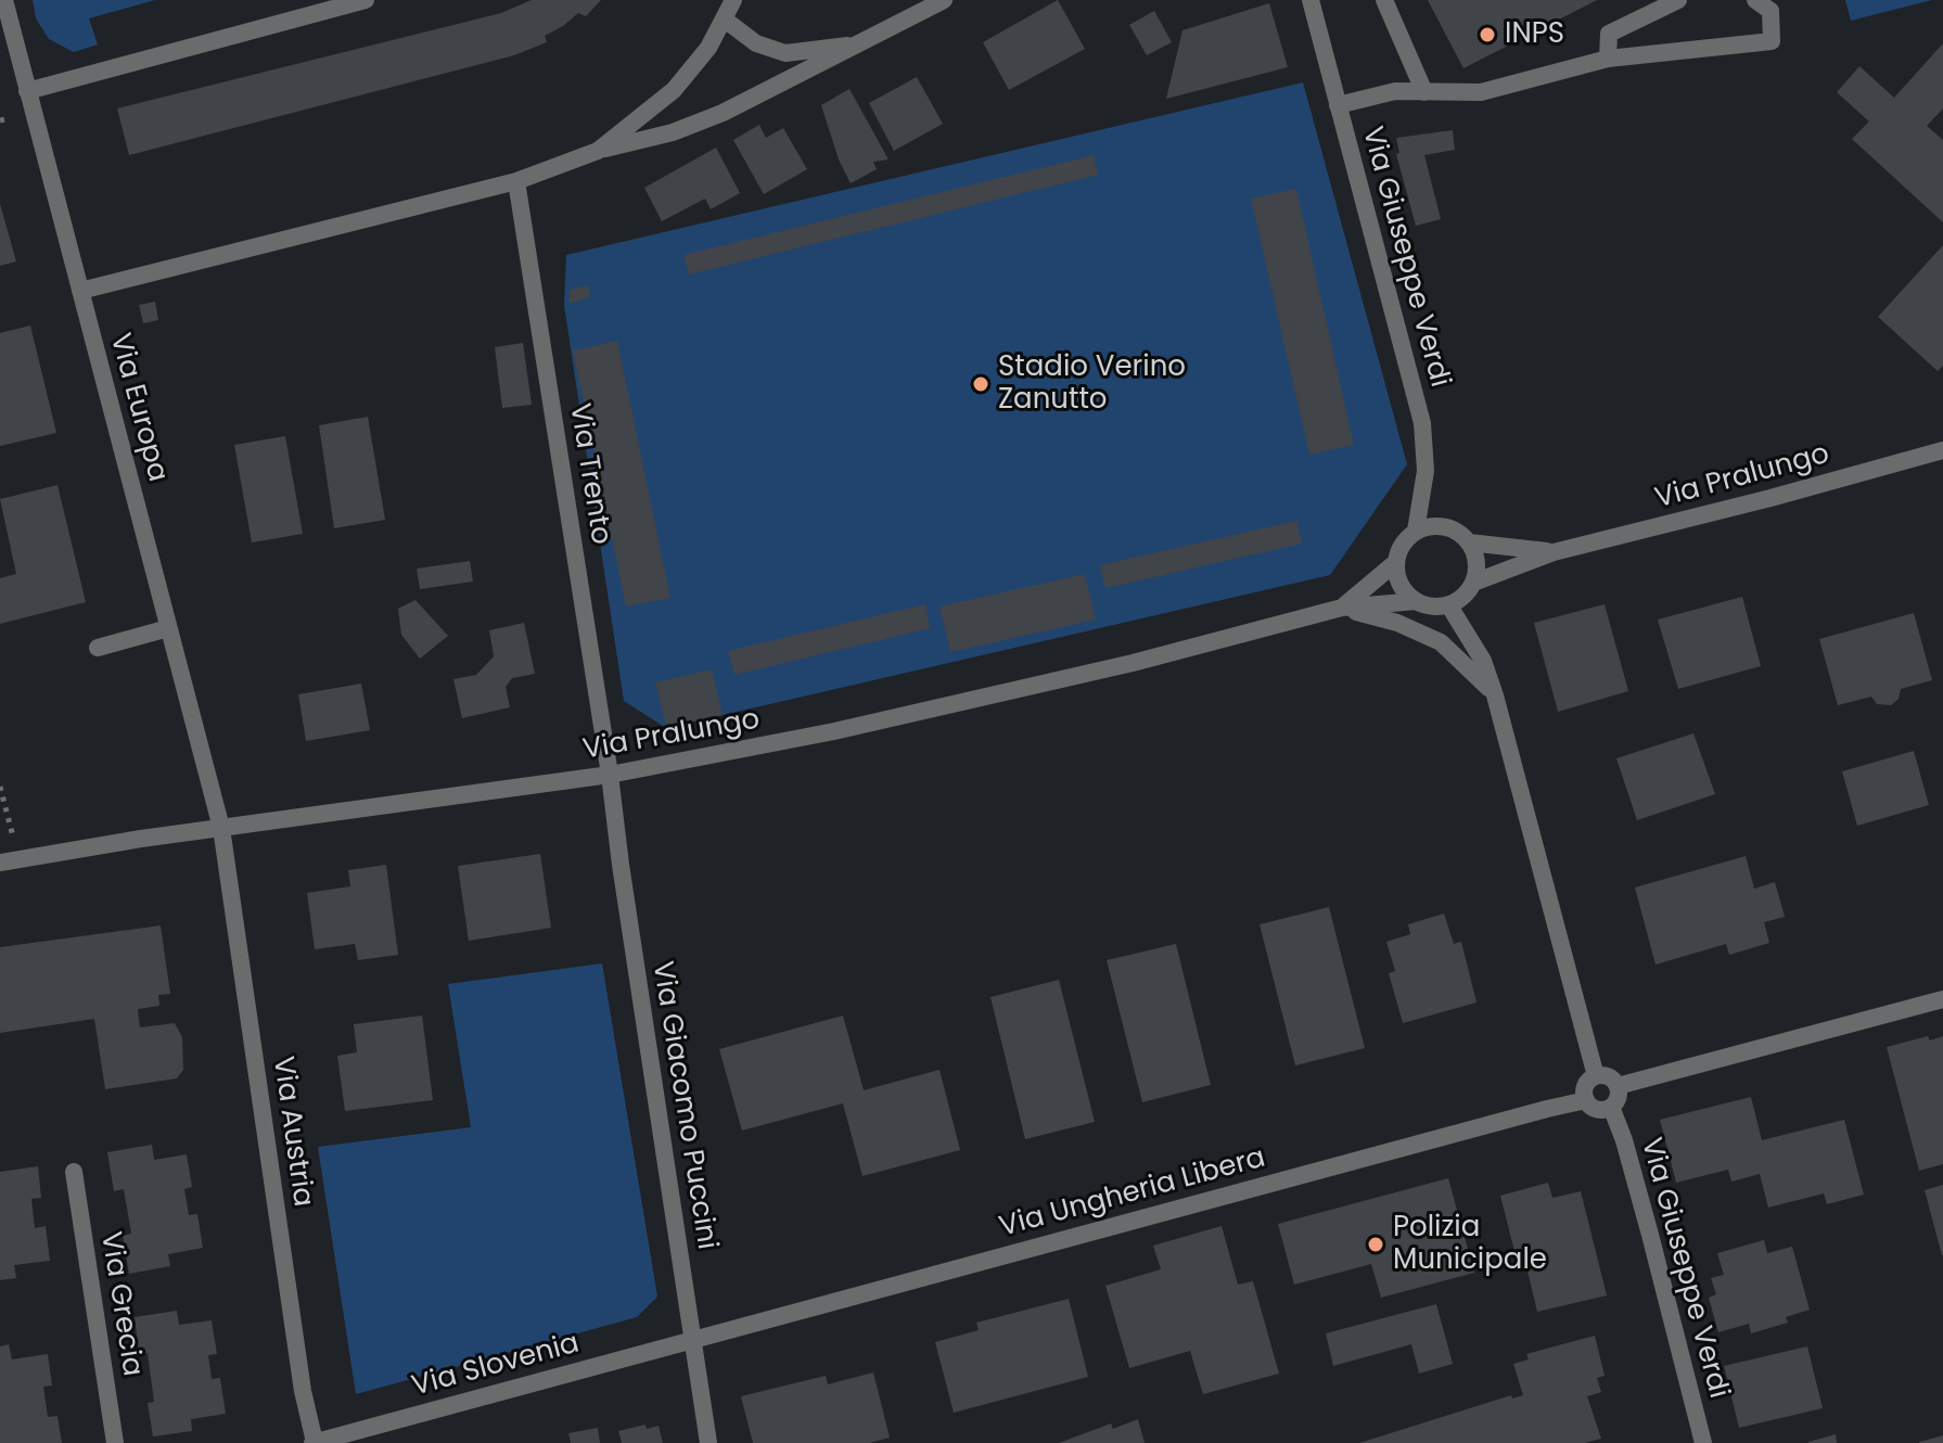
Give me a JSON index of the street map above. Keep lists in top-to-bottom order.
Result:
{
  "streets": {
    "street": [
      "Via Giuseppe Verdi",
      "Via Europa",
      "Via Trento",
      "Via Pralungo",
      "Via Giacomo Puccini",
      "Via Austria",
      "Via Ungheria Libera",
      "Via Grecia",
      "Via Slovenia"
    ]
  },
  "crossings": [
    ["Via Giuseppe Verdi", "Via Pralungo"],
    ["Via Giuseppe Verdi", "Via Ungheria Libera"],
    ["Via Europa", "Via Pralungo"],
    ["Via Europa", "Via Austria"],
    ["Via Trento", "Via Pralungo"],
    ["Via Trento", "Via Giacomo Puccini"],
    ["Via Pralungo", "Via Giacomo Puccini"],
    ["Via Pralungo", "Via Austria"],
    ["Via Giacomo Puccini", "Via Ungheria Libera"],
    ["Via Giacomo Puccini", "Via Slovenia"],
    ["Via Austria", "Via Slovenia"],
    ["Via Ungheria Libera", "Via Slovenia"]
  ],
  "places": ["INPS", "Stadio Verino Zanutto", "Polizia Municipale"]
}
